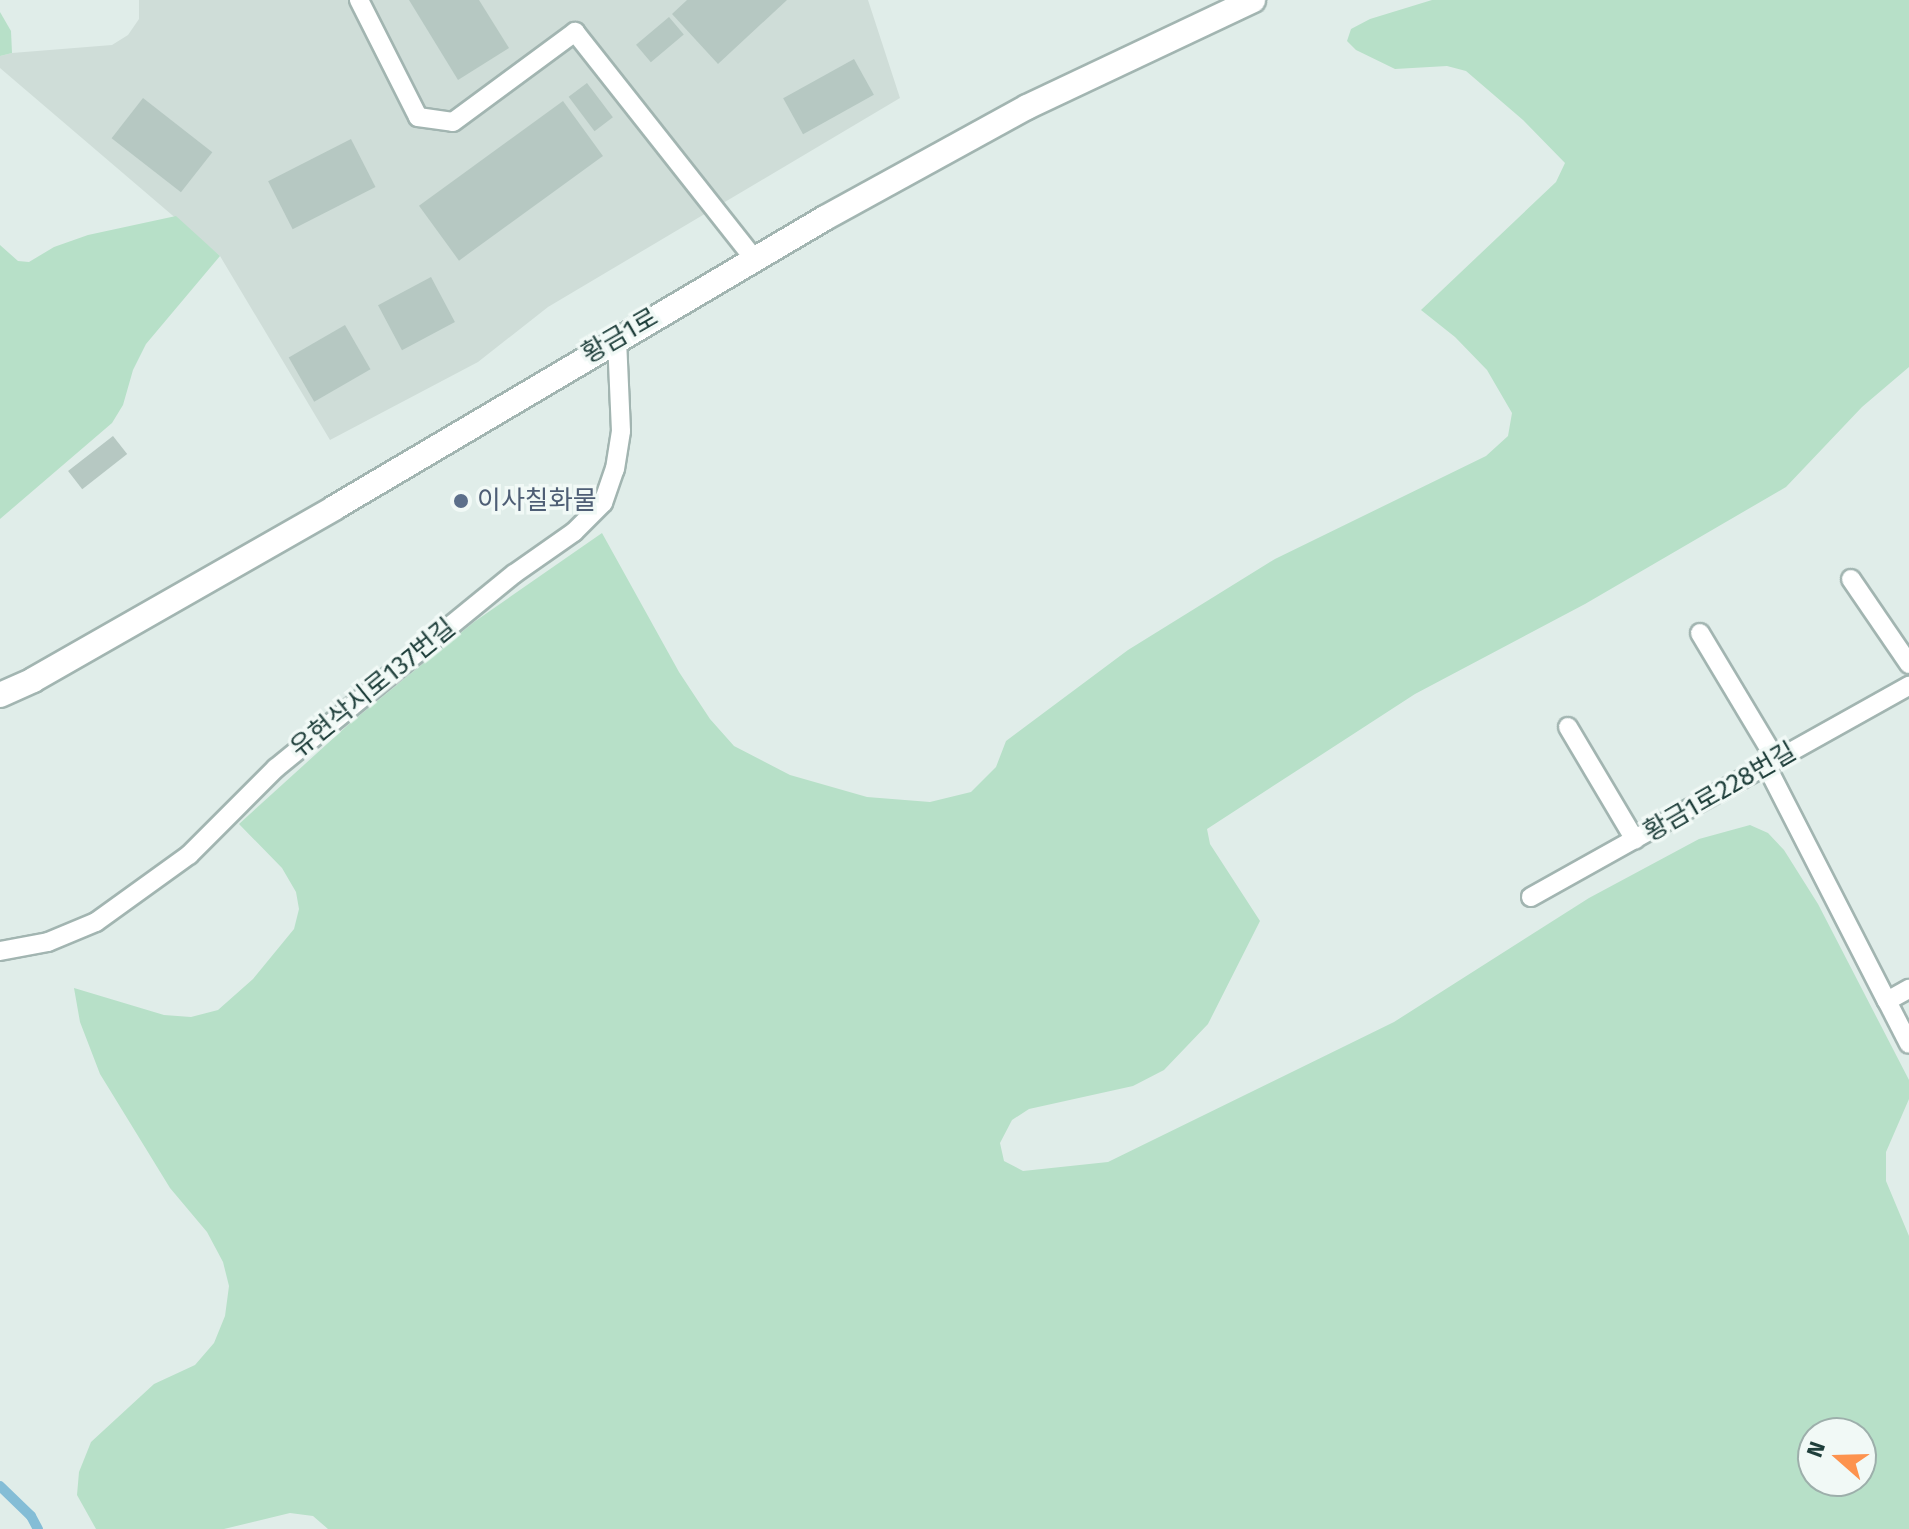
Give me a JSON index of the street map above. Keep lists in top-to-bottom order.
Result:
{
  "streets": {
    "street": ["황금1로"],
    "lane": ["유현삭시로137번길", "황금1로228번길"]
  },
  "crossings": [
    ["황금1로", "유현삭시로137번길"]
  ],
  "places": ["이사칠화물"],
  "north": "left"
}
